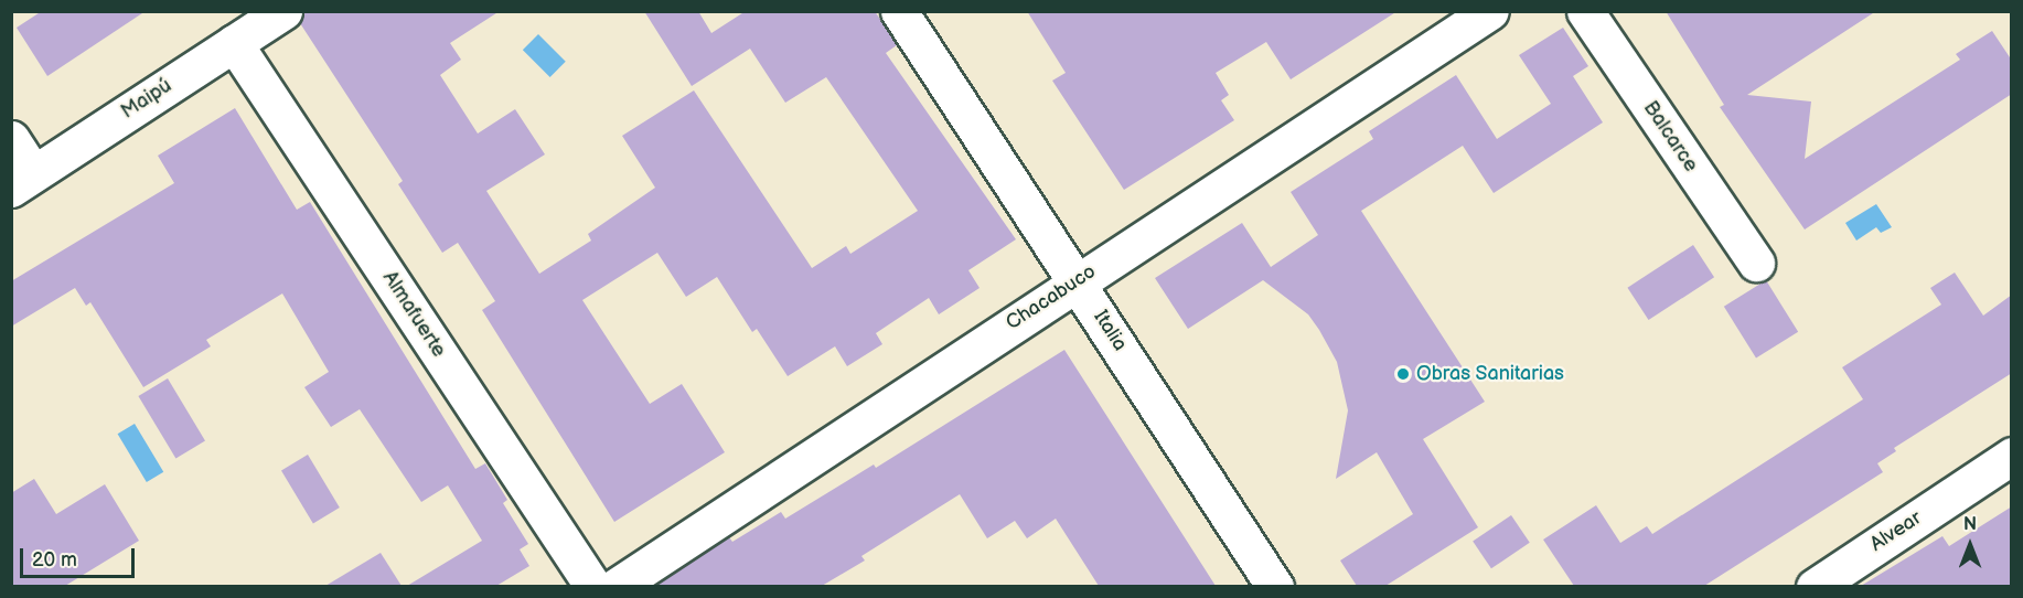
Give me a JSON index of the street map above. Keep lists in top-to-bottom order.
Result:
{
  "streets": {
    "street": [
      "Maipú",
      "Balcarce",
      "Chacabuco",
      "Almafuerte",
      "Italia",
      "Alvear"
    ]
  },
  "crossings": [
    ["Maipú", "Almafuerte"],
    ["Chacabuco", "Italia"]
  ],
  "places": ["Obras Sanitarias"],
  "scale_bar": "20 m",
  "north": "top"
}
